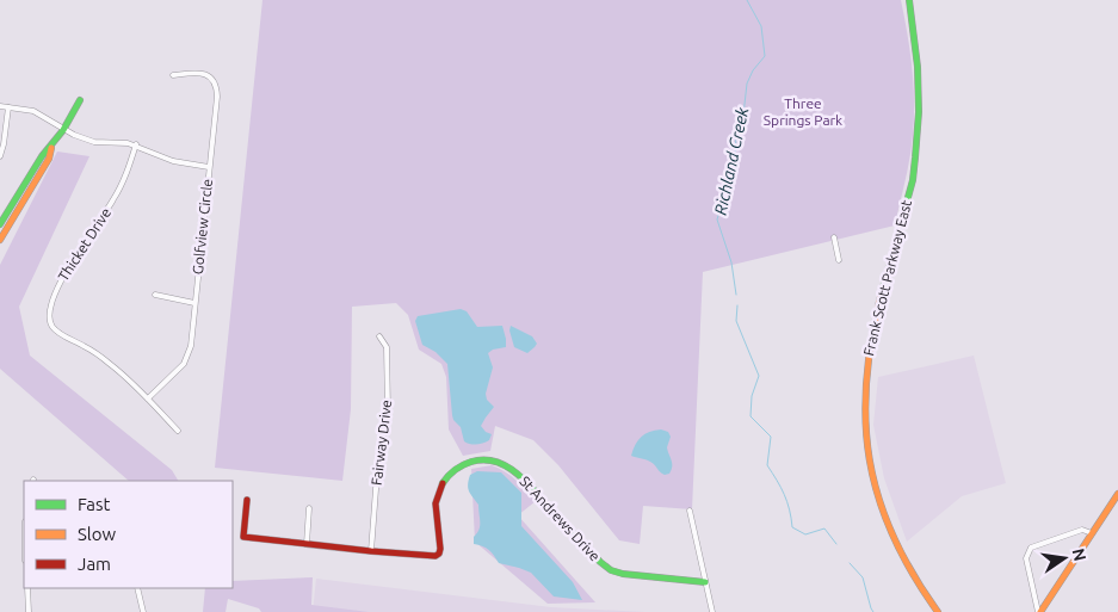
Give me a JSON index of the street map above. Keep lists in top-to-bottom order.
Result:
{
  "streets": {
    "street": [
      "Golfview Circle",
      "Thicket Drive",
      "Frank Scott Parkway East",
      "Fairway Drive",
      "St Andrews Drive"
    ]
  },
  "crossings": [
    ["Golfview Circle", "Thicket Drive"],
    ["Fairway Drive", "St Andrews Drive"]
  ],
  "water": ["Richland Creek"],
  "parks": ["Three Springs Park"],
  "legend": ["Fast", "Slow", "Jam"],
  "north": "right"
}
